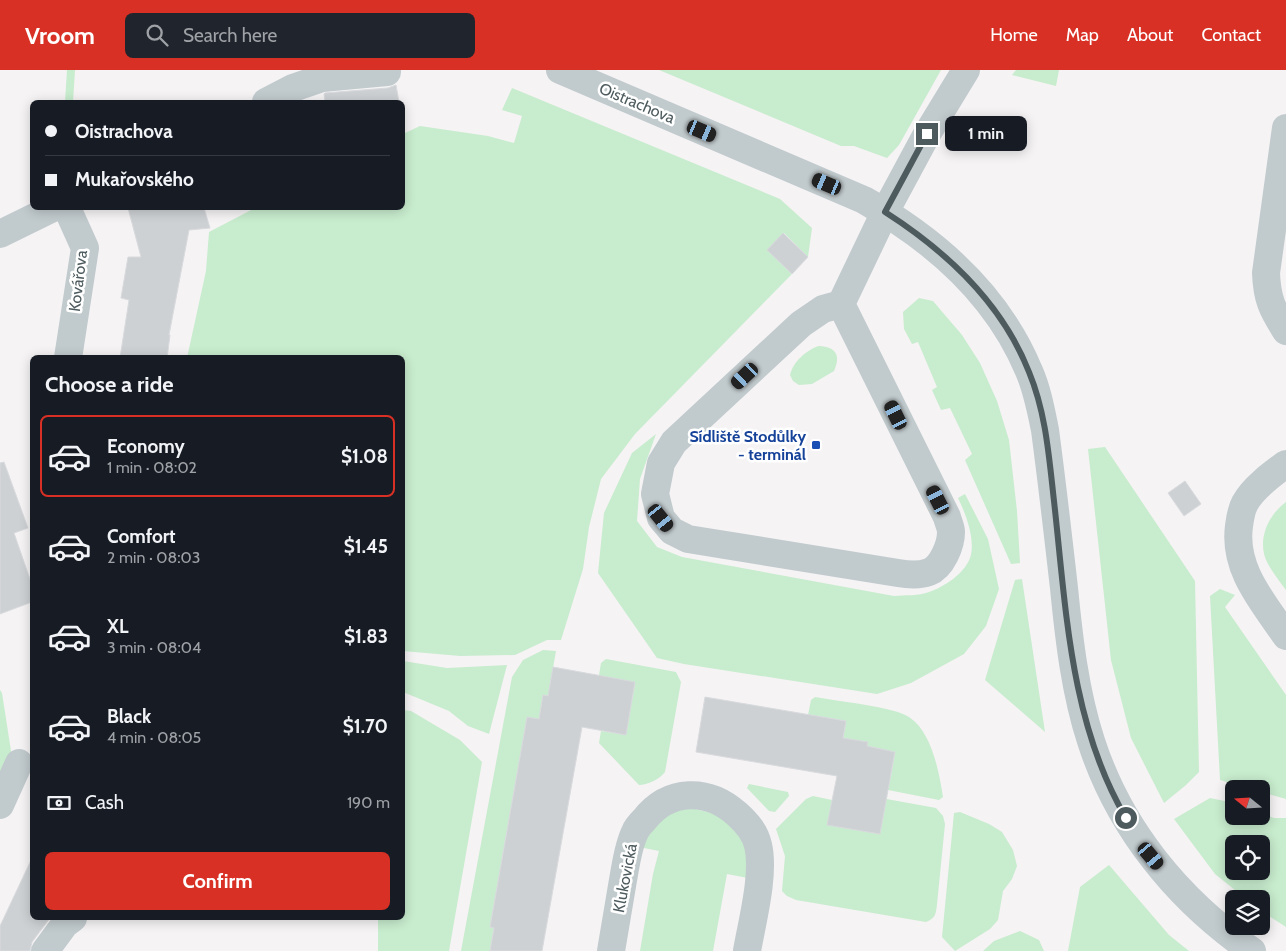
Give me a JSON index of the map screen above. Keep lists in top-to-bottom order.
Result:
{
  "streets": {
    "street": ["Oistrachova", "Kovářova", "Klukovická"]
  },
  "places": {
    "transit": ["Sídliště Stodůlky - terminál"]
  },
  "north": "left",
  "page": {
    "header": "Vroom",
    "search": "Search here",
    "nav": [
      "Home",
      "Map",
      "About",
      "Contact"
    ],
    "banner": ["Oistrachova", "Mukařovského"],
    "bubble": "1 min",
    "heading": "Choose a ride",
    "list": [
      {
        "name": "Economy",
        "note": "1 min · 08:02",
        "value": "$1.08"
      },
      {
        "name": "Comfort",
        "note": "2 min · 08:03",
        "value": "$1.45"
      },
      {
        "name": "XL",
        "note": "3 min · 08:04",
        "value": "$1.83"
      },
      {
        "name": "Black",
        "note": "4 min · 08:05",
        "value": "$1.70"
      }
    ],
    "pay": ["Cash", "190 m"],
    "buttons": "Confirm"
  }
}
